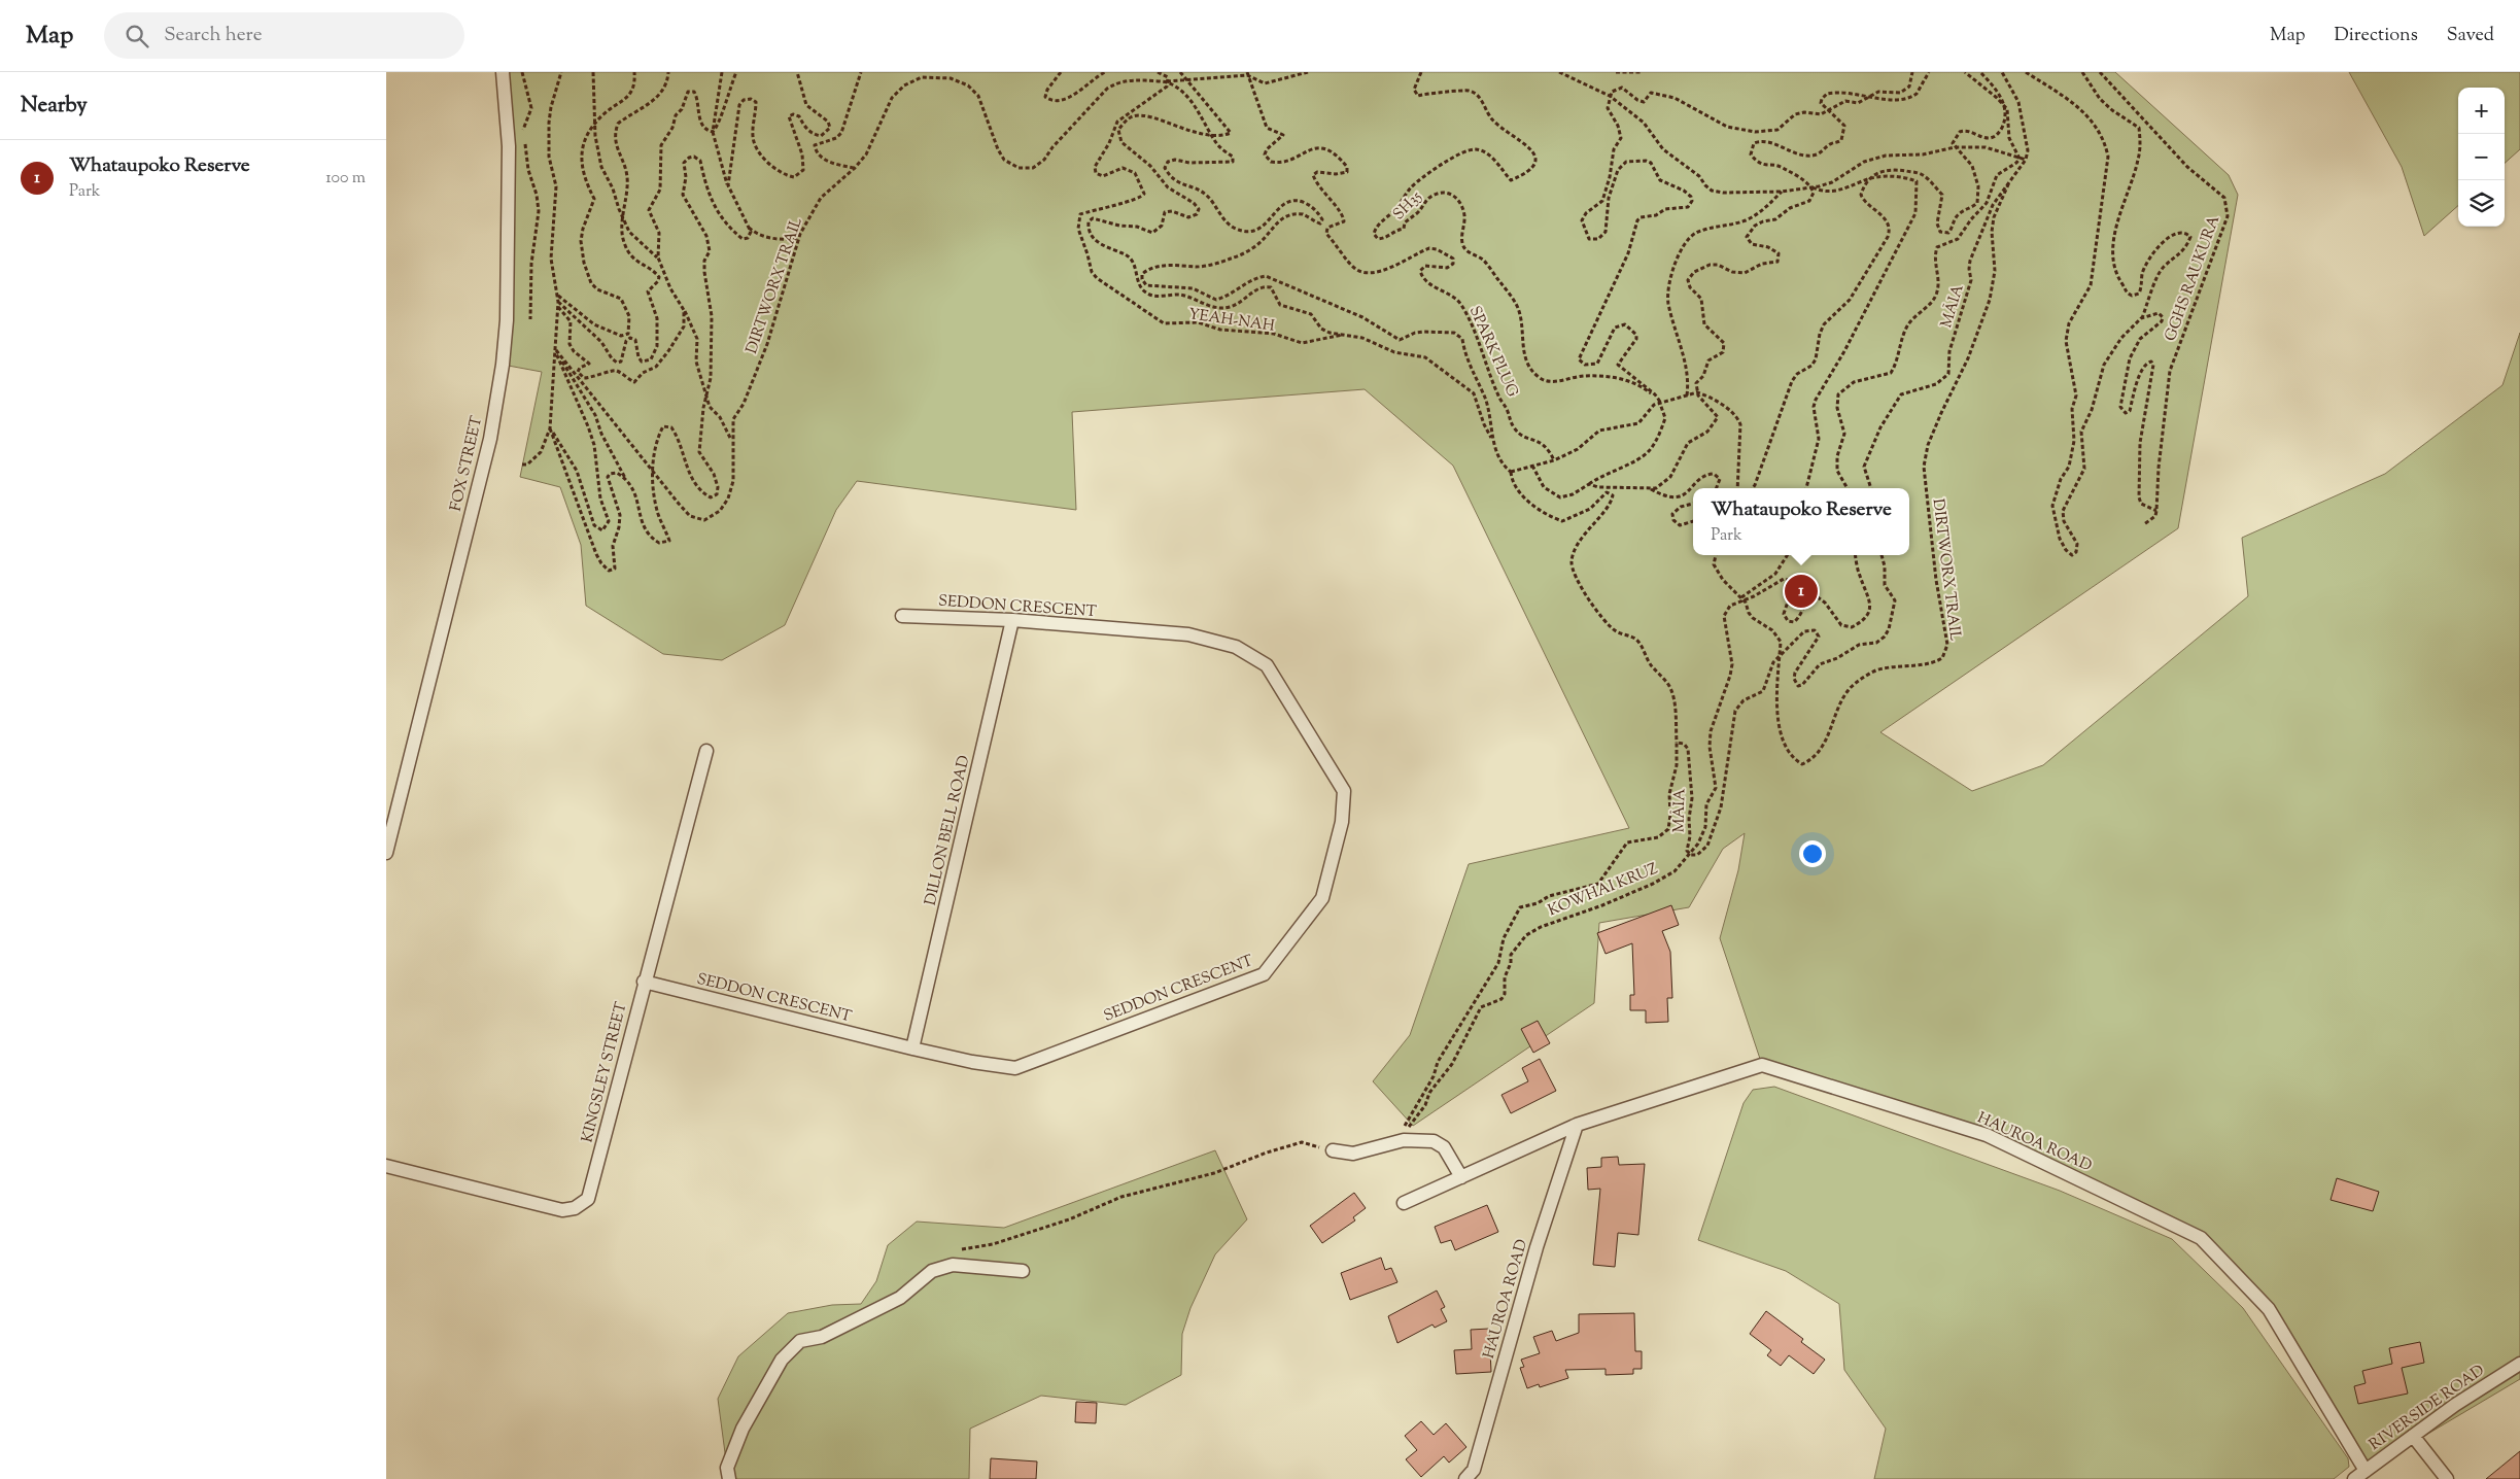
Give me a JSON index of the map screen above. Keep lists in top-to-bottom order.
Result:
{
  "streets": {
    "street": [
      "FOX STREET",
      "SEDDON CRESCENT",
      "DILLON BELL ROAD",
      "KINGSLEY STREET",
      "HAUROA ROAD",
      "RIVERSIDE ROAD"
    ],
    "path": [
      "SH35",
      "GGHS RAUKURA",
      "DIRTWORX TRAIL",
      "MĀIA",
      "YEAH-NAH",
      "SPARK PLUG",
      "KOWHAI KRUZ"
    ]
  },
  "crossings": [
    ["DIRTWORX TRAIL", "MĀIA"],
    ["DIRTWORX TRAIL", "YEAH-NAH"],
    ["DIRTWORX TRAIL", "KOWHAI KRUZ"],
    ["MĀIA", "KOWHAI KRUZ"],
    ["SEDDON CRESCENT", "DILLON BELL ROAD"],
    ["SEDDON CRESCENT", "KINGSLEY STREET"],
    ["HAUROA ROAD", "RIVERSIDE ROAD"]
  ],
  "page": {
    "header": "Map",
    "search": "Search here",
    "nav": ["Map", "Directions", "Saved"],
    "heading": "Nearby",
    "map_buttons": ["+", "−"],
    "list": [
      {
        "mark": "1",
        "name": "Whataupoko Reserve",
        "note": "Park",
        "value": "100 m"
      }
    ],
    "popup": ["Whataupoko Reserve", "Park"],
    "pins": "1"
  }
}
